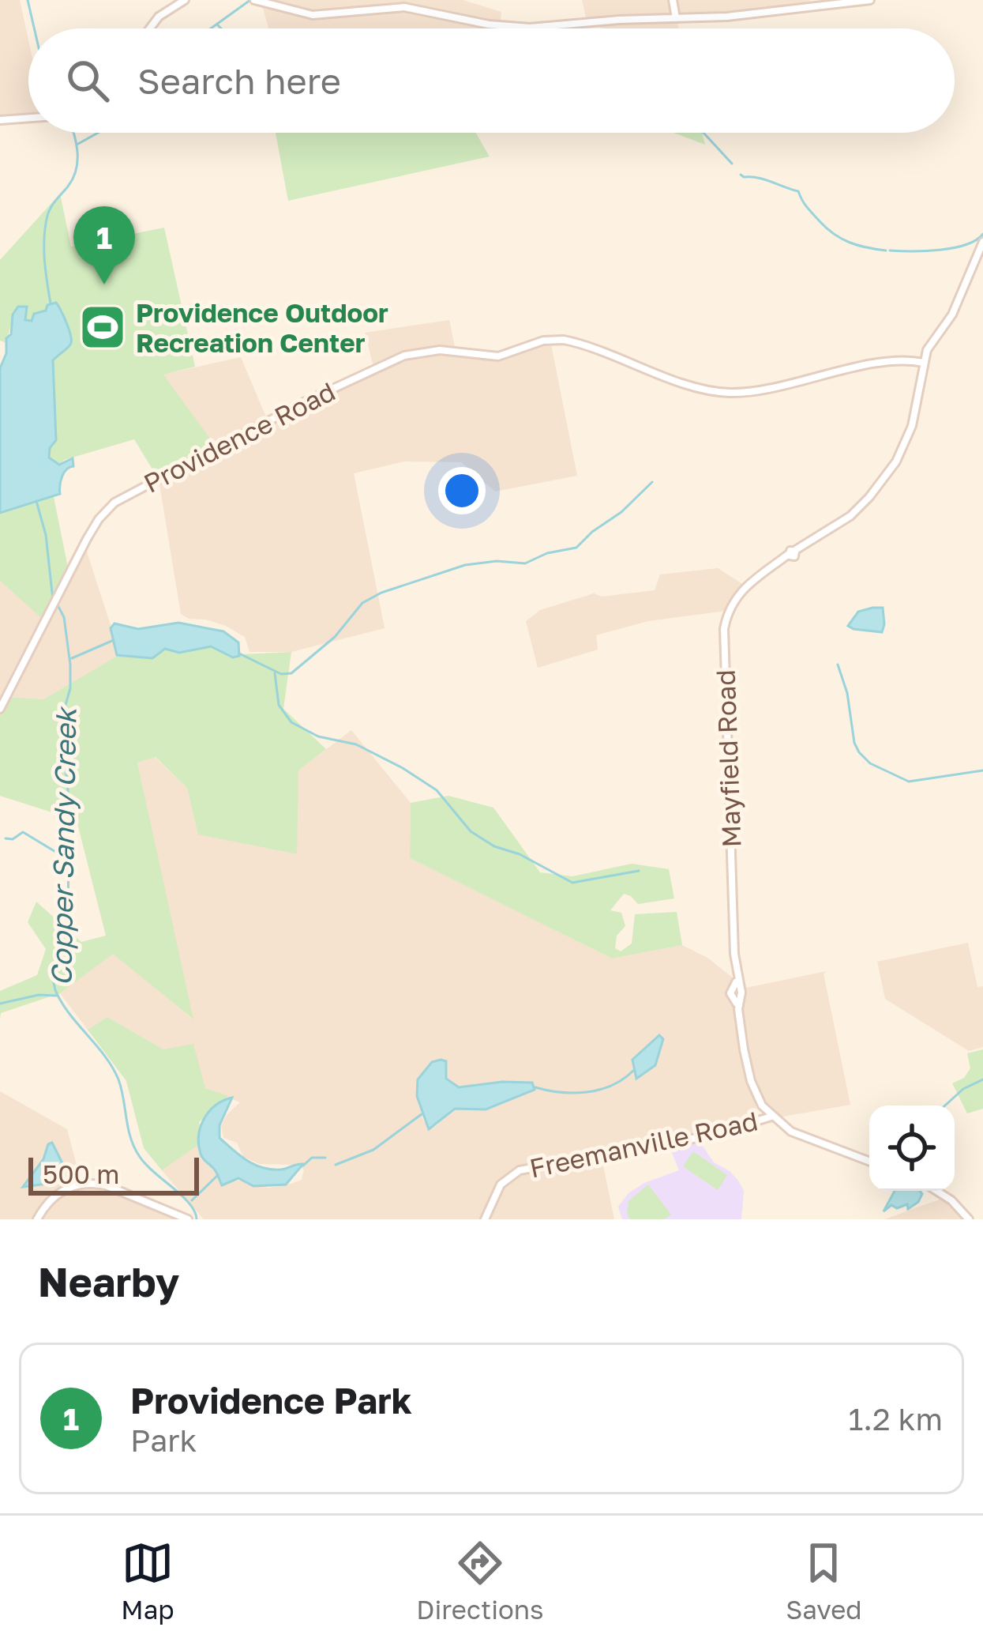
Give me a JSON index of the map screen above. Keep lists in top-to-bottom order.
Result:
{
  "streets": {
    "street": ["Providence Road", "Mayfield Road", "Freemanville Road"]
  },
  "crossings": [
    ["Providence Road", "Mayfield Road"],
    ["Mayfield Road", "Freemanville Road"]
  ],
  "water": ["Copper Sandy Creek"],
  "places": {
    "sports": ["Providence Outdoor Recreation Center"]
  },
  "scale_bar": "500 m",
  "page": {
    "search": "Search here",
    "pins": "1",
    "scale": "500 m",
    "heading": "Nearby",
    "list": [
      {
        "mark": "1",
        "name": "Providence Park",
        "note": "Park",
        "value": "1.2 km"
      }
    ],
    "nav": ["Map", "Directions", "Saved"]
  }
}
